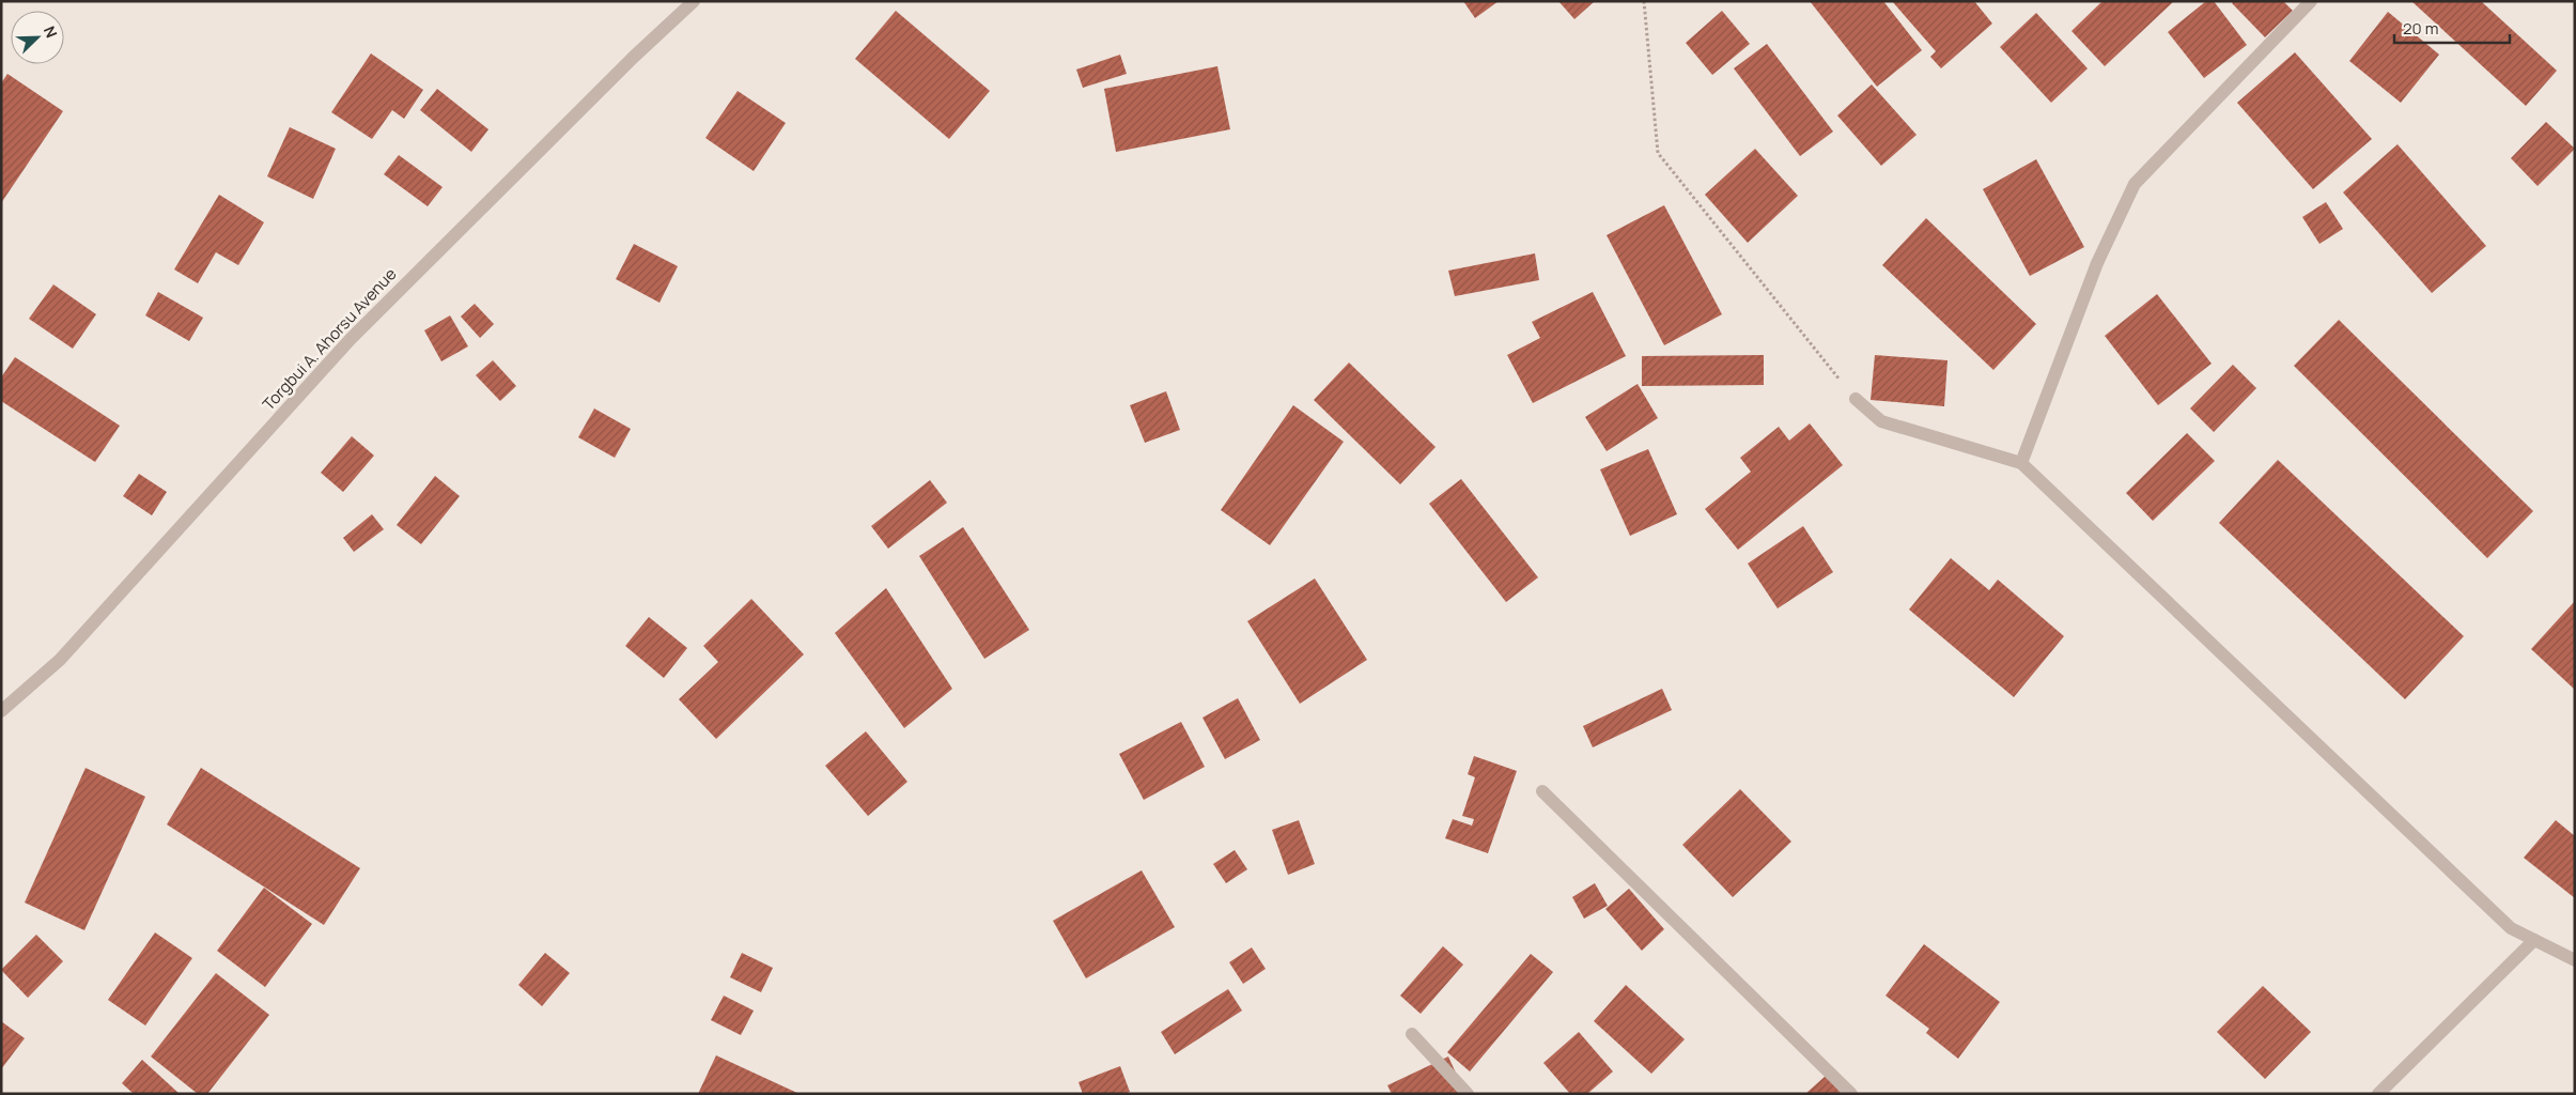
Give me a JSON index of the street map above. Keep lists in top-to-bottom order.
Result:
{
  "streets": {
    "street": ["Torgbui A. Ahorsu Avenue"]
  },
  "scale_bar": "20 m",
  "north": "top right"
}
